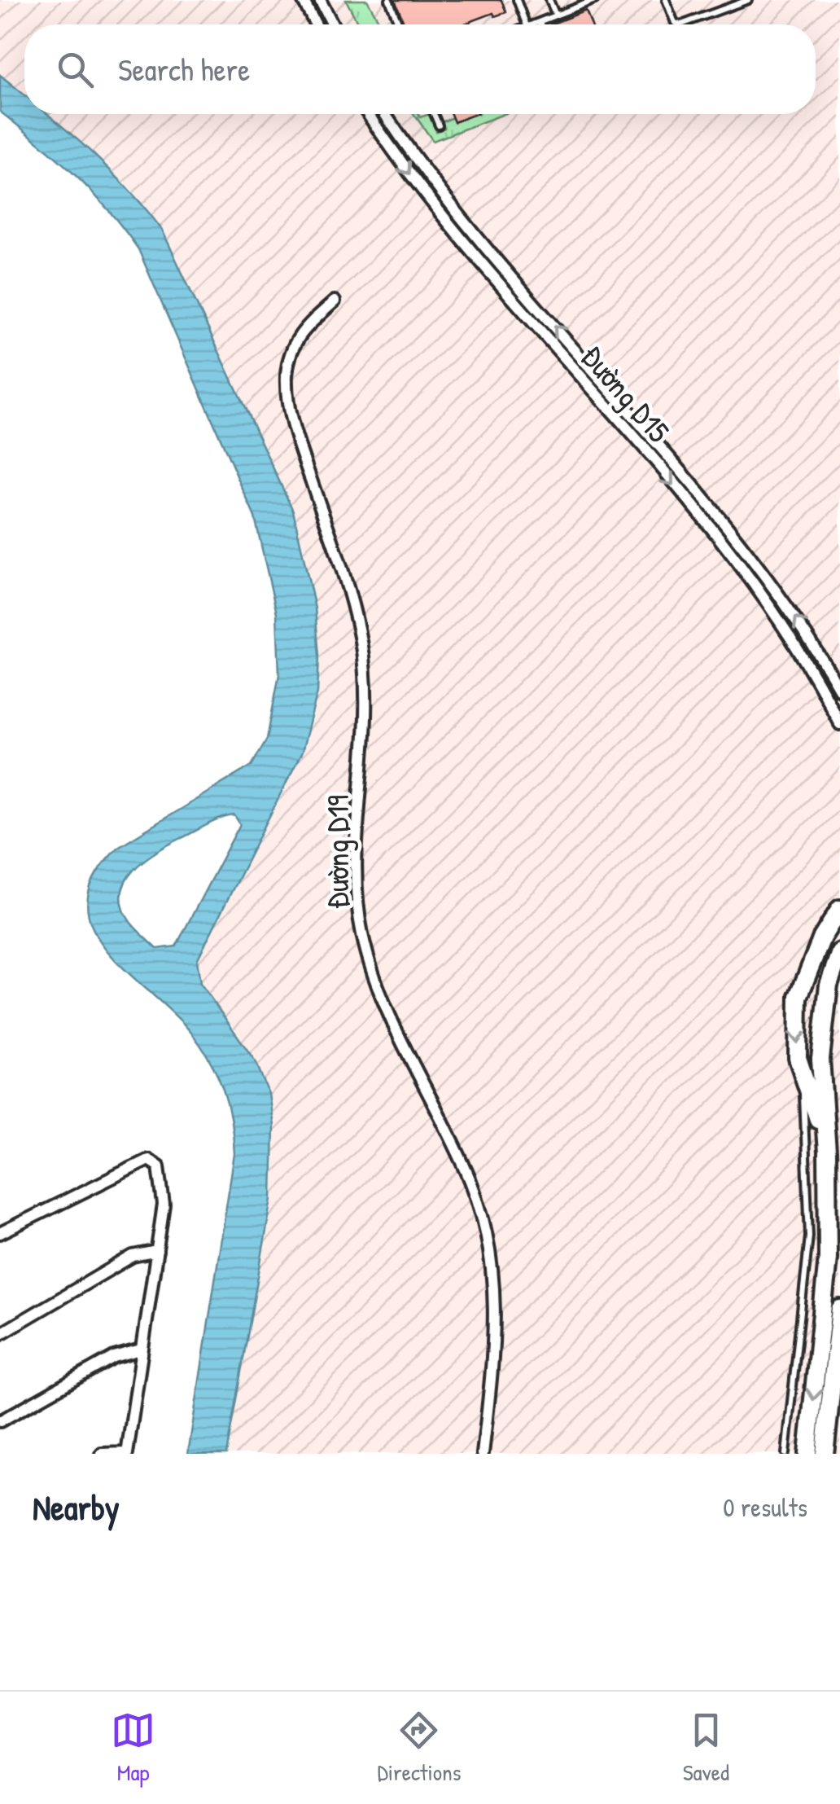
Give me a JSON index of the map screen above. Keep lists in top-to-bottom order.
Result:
{
  "streets": {
    "street": ["Đường D15", "Đường D19"]
  },
  "page": {
    "search": "Search here",
    "heading": ["Nearby", "0 results"],
    "nav": ["Map", "Directions", "Saved"]
  }
}
